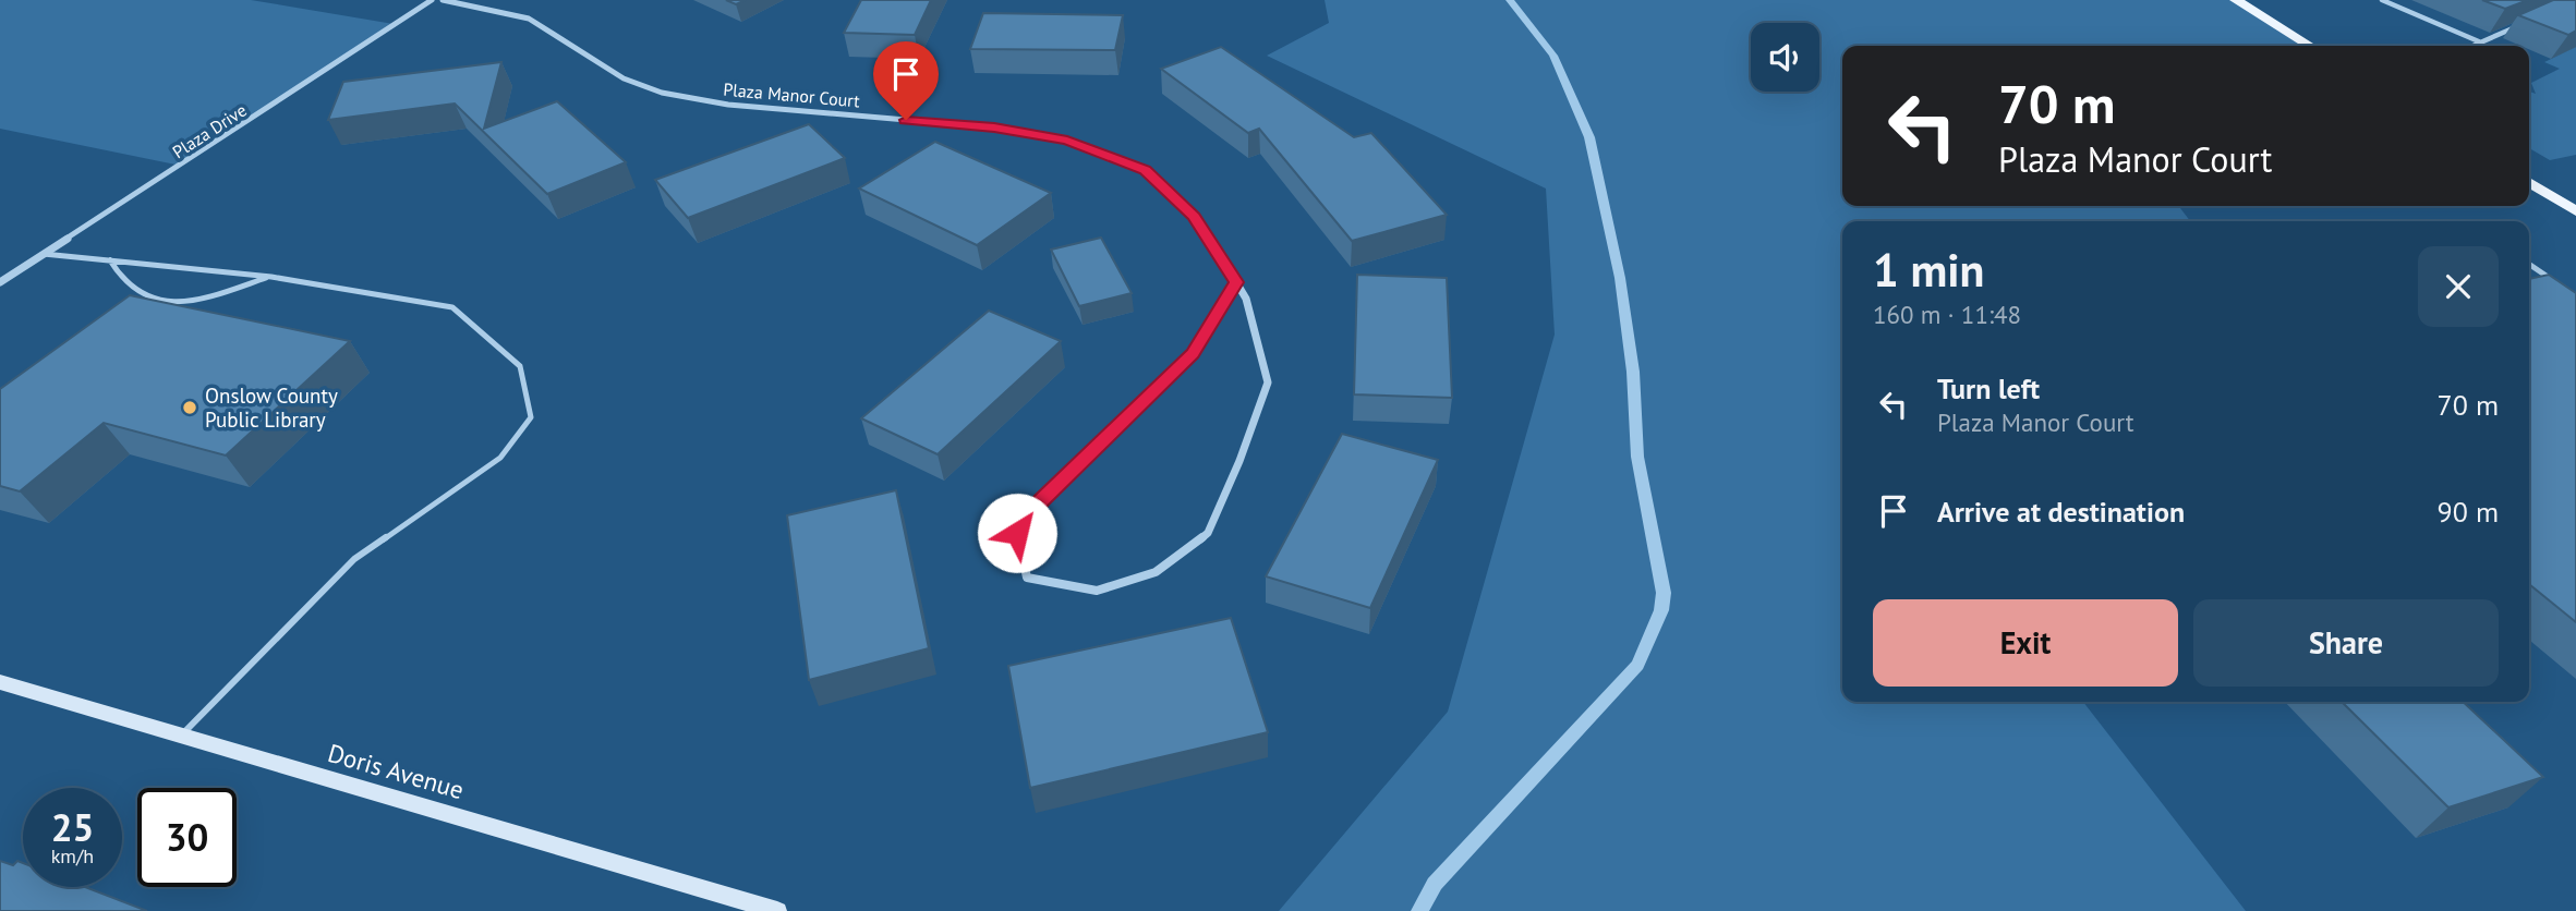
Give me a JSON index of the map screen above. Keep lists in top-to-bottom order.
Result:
{
  "streets": {
    "street": ["Plaza Manor Court", "Plaza Drive", "Doris Avenue"]
  },
  "places": ["Onslow County Public Library"],
  "page": {
    "turn": ["70 m", "Plaza Manor Court"],
    "heading": ["1 min", "160 m · 11:48"],
    "list": [
      {
        "name": "Turn left",
        "note": "Plaza Manor Court",
        "value": "70 m"
      },
      {
        "name": "Arrive at destination",
        "value": "90 m"
      }
    ],
    "buttons": ["Exit", "Share"],
    "speed": "25 km/h",
    "limit": "30"
  }
}
